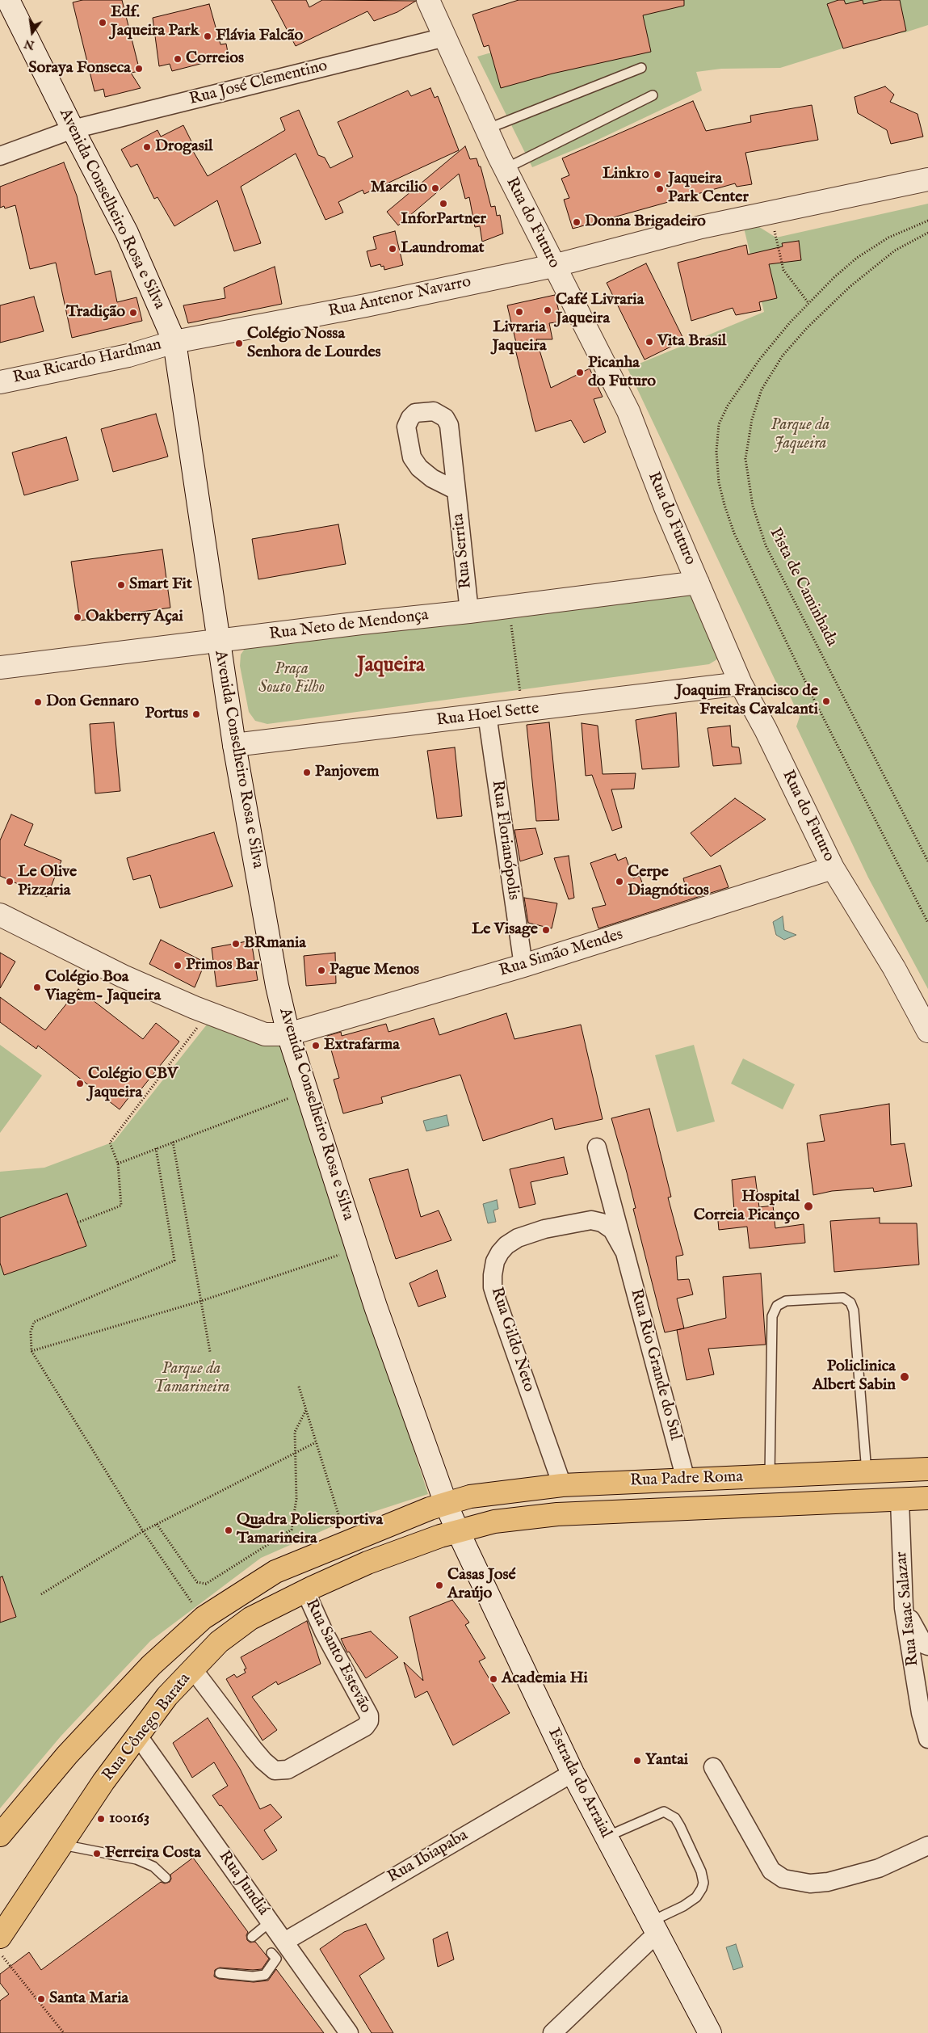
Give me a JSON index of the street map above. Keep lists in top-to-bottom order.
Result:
{
  "streets": {
    "main road": ["Rua Padre Roma", "Rua Cônego Barata"],
    "street": [
      "Rua José Clementino",
      "Avenida Conselheiro Rosa e Silva",
      "Rua do Futuro",
      "Rua Antenor Navarro",
      "Rua Ricardo Hardman",
      "Rua Serrita",
      "Rua Neto de Mendonça",
      "Rua Hoel Sette",
      "Rua Florianópolis",
      "Rua Simão Mendes",
      "Rua Gildo Neto",
      "Rua Rio Grande do Sul",
      "Rua Isaac Salazar",
      "Rua Santo Estevão",
      "Estrada do Arraial",
      "Rua Ibiapaba",
      "Rua Jundiá"
    ],
    "path": ["Pista de Caminhada"]
  },
  "crossings": [
    ["Rua José Clementino", "Avenida Conselheiro Rosa e Silva"],
    ["Rua José Clementino", "Rua do Futuro"],
    ["Avenida Conselheiro Rosa e Silva", "Rua Antenor Navarro"],
    ["Avenida Conselheiro Rosa e Silva", "Rua Ricardo Hardman"],
    ["Avenida Conselheiro Rosa e Silva", "Rua Neto de Mendonça"],
    ["Avenida Conselheiro Rosa e Silva", "Rua Hoel Sette"],
    ["Avenida Conselheiro Rosa e Silva", "Rua Simão Mendes"],
    ["Avenida Conselheiro Rosa e Silva", "Rua Padre Roma"],
    ["Avenida Conselheiro Rosa e Silva", "Rua Cônego Barata"],
    ["Avenida Conselheiro Rosa e Silva", "Estrada do Arraial"],
    ["Rua do Futuro", "Rua Antenor Navarro"],
    ["Rua do Futuro", "Rua Neto de Mendonça"],
    ["Rua do Futuro", "Rua Hoel Sette"],
    ["Rua do Futuro", "Rua Simão Mendes"],
    ["Rua Antenor Navarro", "Rua Ricardo Hardman"],
    ["Rua Serrita", "Rua Neto de Mendonça"],
    ["Rua Hoel Sette", "Rua Florianópolis"],
    ["Rua Florianópolis", "Rua Simão Mendes"],
    ["Rua Gildo Neto", "Rua Rio Grande do Sul"],
    ["Rua Gildo Neto", "Rua Padre Roma"],
    ["Rua Rio Grande do Sul", "Rua Padre Roma"],
    ["Rua Padre Roma", "Rua Isaac Salazar"],
    ["Rua Padre Roma", "Rua Cônego Barata"],
    ["Rua Padre Roma", "Estrada do Arraial"],
    ["Rua Santo Estevão", "Rua Cônego Barata"],
    ["Rua Cônego Barata", "Estrada do Arraial"],
    ["Rua Cônego Barata", "Rua Jundiá"],
    ["Estrada do Arraial", "Rua Ibiapaba"],
    ["Rua Ibiapaba", "Rua Jundiá"]
  ],
  "districts": ["Jaqueira"],
  "parks": ["Parque da Jaqueira", "Praça Souto Filho", "Parque da Tamarineira"],
  "places": [
    "Edf. Jaqueira Park",
    "Flávia Falcão",
    "Correios",
    "Soraya Fonseca",
    "Drogasil",
    "Link10",
    "Marcilio",
    "Jaqueira Park Center",
    "InforPartner",
    "Donna Brigadeiro",
    "Laundromat",
    "Café Livraria Jaqueira",
    "Livraria Jaqueira",
    "Tradição",
    "Vita Brasil",
    "Colégio Nossa Senhora de Lourdes",
    "Picanha do Futuro",
    "Smart Fit",
    "Oakberry Açai",
    "Joaquim Francisco de Freitas Cavalcanti",
    "Don Gennaro",
    "Portus",
    "Panjovem",
    "Le Olive Pizzaria",
    "Cerpe Diagnóticos",
    "Le Visage",
    "BRmania",
    "Primos Bar",
    "Pague Menos",
    "Colégio Boa Viagem- Jaqueira",
    "Extrafarma",
    "Colégio CBV Jaqueira",
    "Hospital Correia Picanço",
    "Policlinica Albert Sabin",
    "Quadra Poliersportiva Tamarineira",
    "Casas José Araújo",
    "Academia Hi",
    "Yantai",
    "100163",
    "Ferreira Costa",
    "Santa Maria"
  ],
  "north": "bottom"
}
